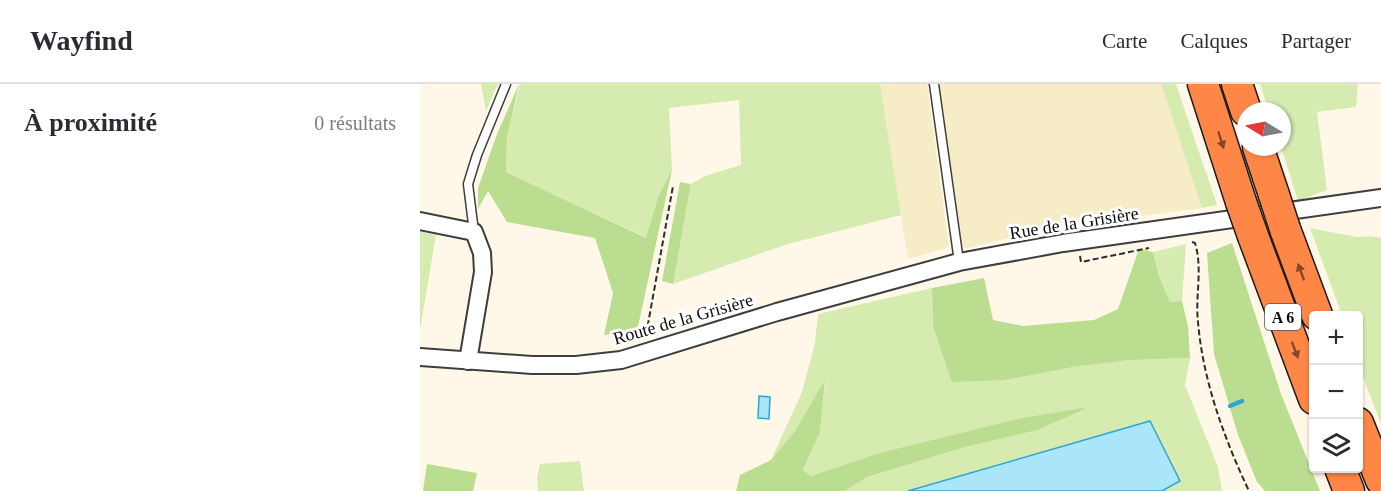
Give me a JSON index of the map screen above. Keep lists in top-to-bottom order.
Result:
{
  "streets": {
    "highway": ["A 6"],
    "street": ["Rue de la Grisière", "Route de la Grisière"]
  },
  "crossings": [
    ["Rue de la Grisière", "Route de la Grisière"]
  ],
  "north": "left",
  "page": {
    "header": "Wayfind",
    "nav": ["Carte", "Calques", "Partager"],
    "heading": ["À proximité", "0 résultats"],
    "map_buttons": ["+", "−"]
  }
}
